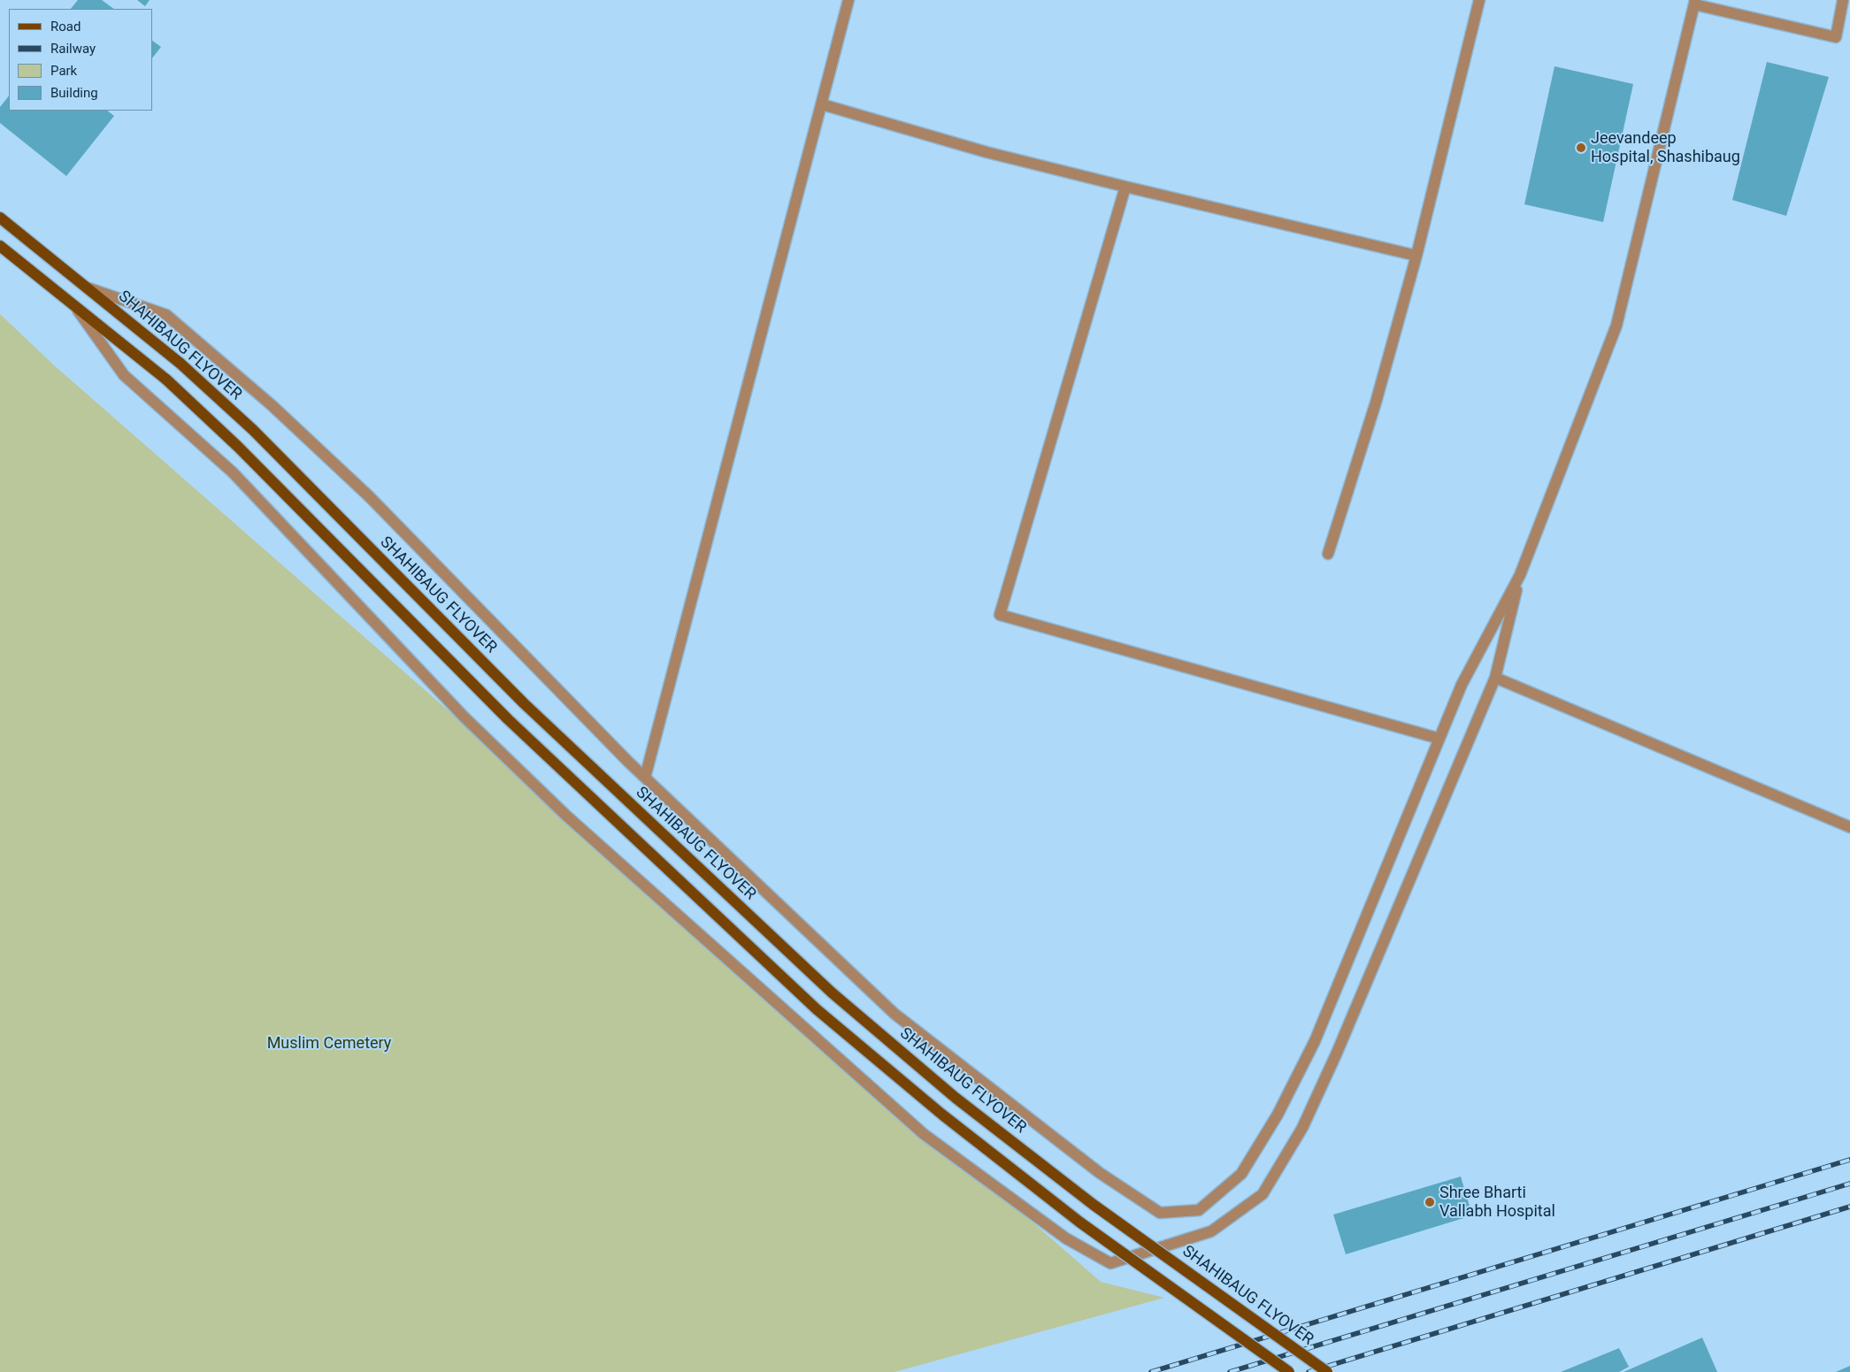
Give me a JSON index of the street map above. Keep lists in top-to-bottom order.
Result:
{
  "streets": {
    "main road": ["SHAHIBAUG FLYOVER"]
  },
  "parks": ["Muslim Cemetery"],
  "places": ["Jeevandeep Hospital, Shashibaug", "Shree Bharti Vallabh Hospital"],
  "legend": [
    "Road",
    "Railway",
    "Park",
    "Building"
  ]
}
